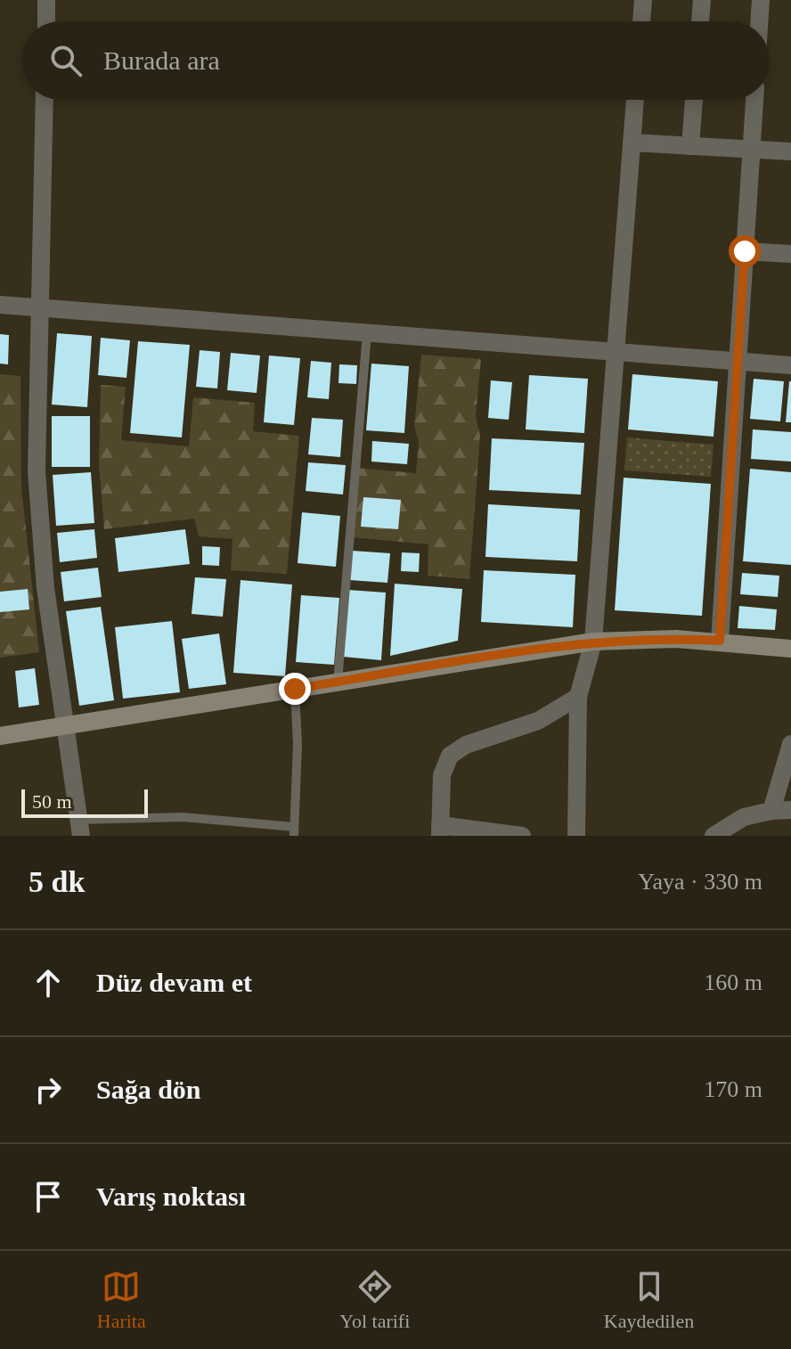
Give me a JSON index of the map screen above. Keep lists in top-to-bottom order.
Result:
{
  "scale_bar": "50 m",
  "page": {
    "search": "Burada ara",
    "scale": "50 m",
    "heading": ["5 dk", "Yaya · 330 m"],
    "list": [
      ["Düz devam et", "160 m"],
      ["Sağa dön", "170 m"],
      "Varış noktası"
    ],
    "nav": ["Harita", "Yol tarifi", "Kaydedilen"]
  }
}
